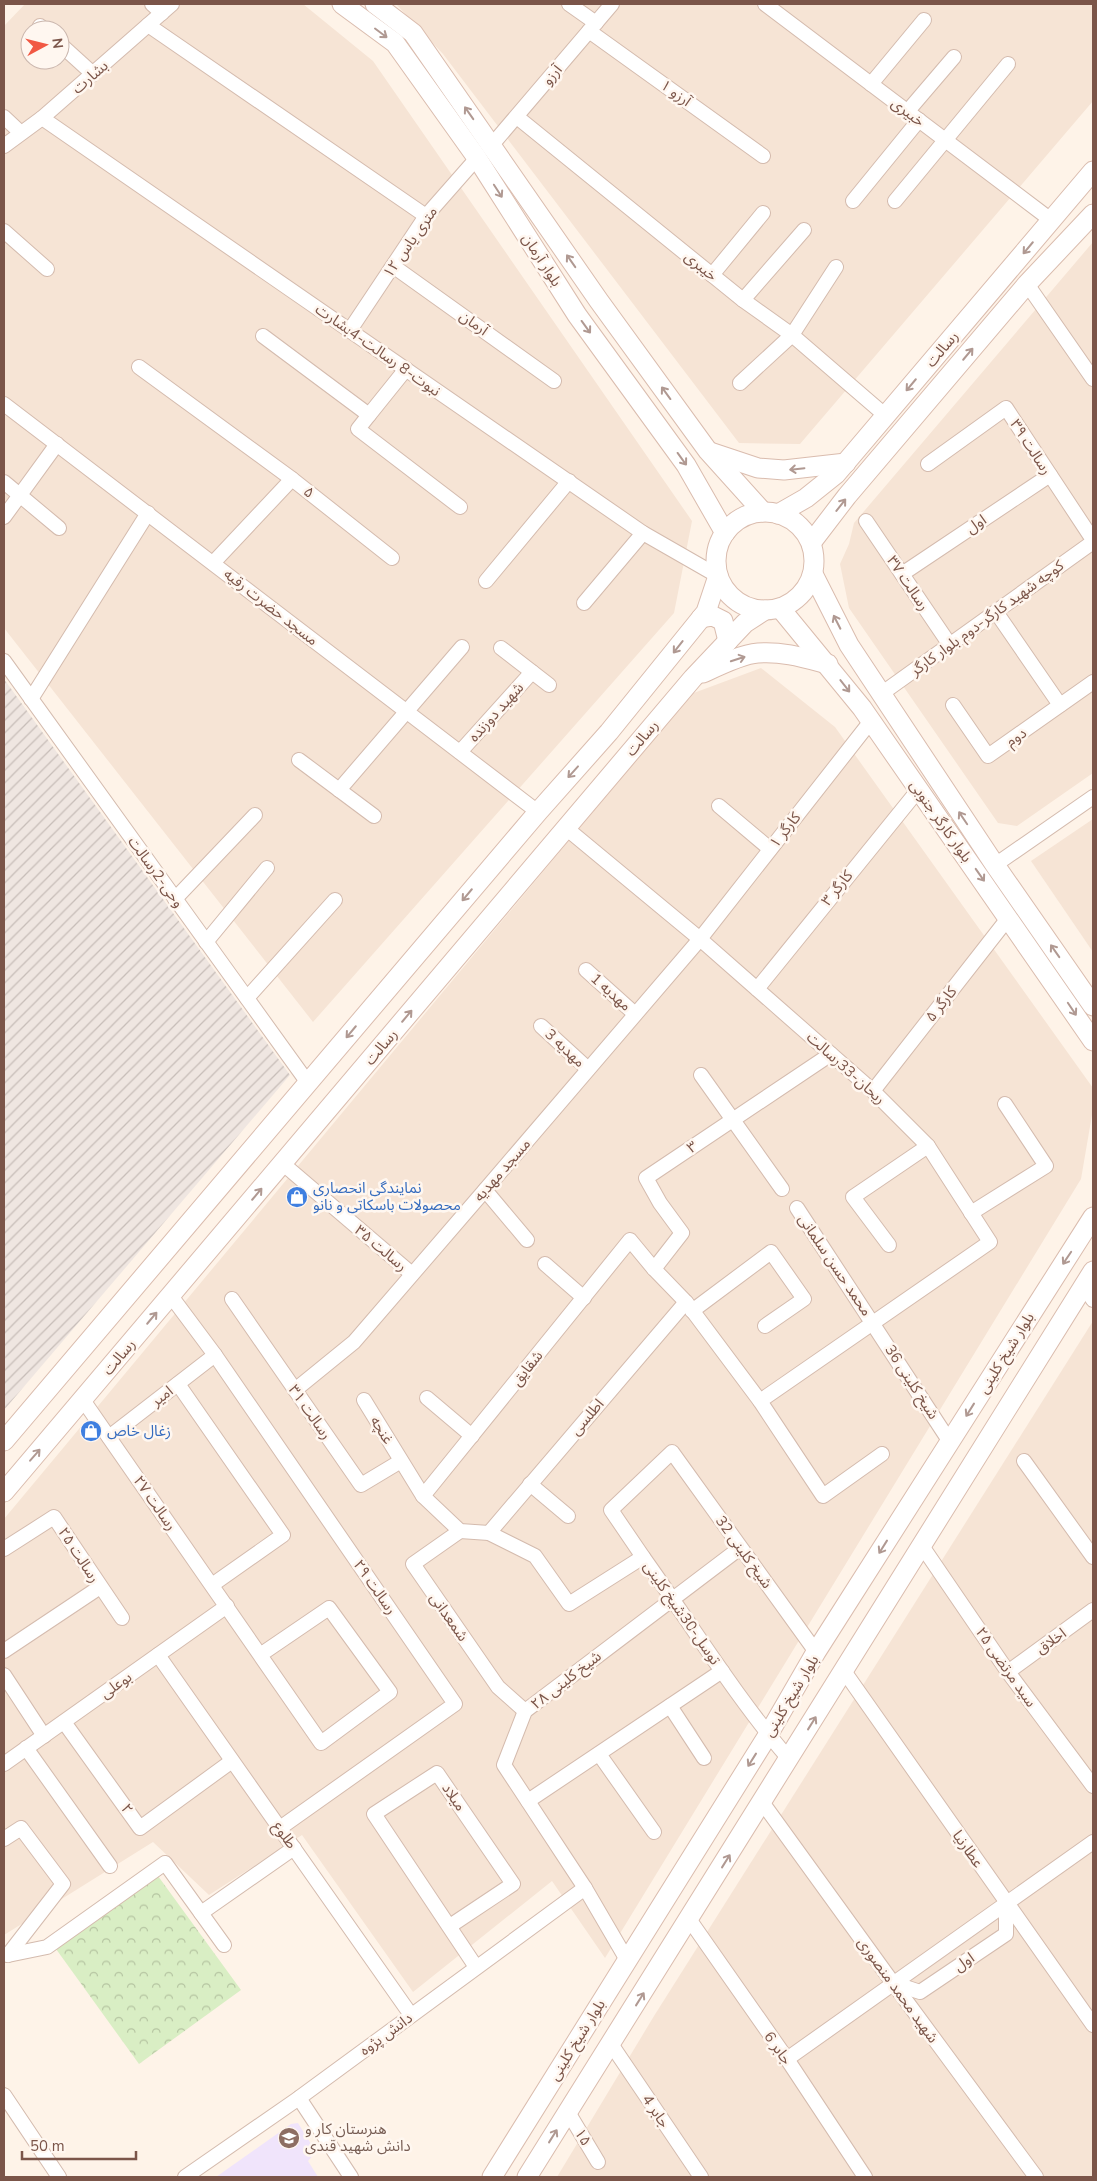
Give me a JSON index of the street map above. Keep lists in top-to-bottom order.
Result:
{
  "streets": {
    "main road": [
      "بلوار آرمان",
      "رسالت",
      "بلوار کارگر جنوبی",
      "بلوار شیخ کلینی"
    ],
    "street": [
      "آرزو",
      "بشارت",
      "آرزو ۱",
      "خبیری",
      "۱۲ متری یاس",
      "خیبری",
      "آرمان",
      "نبوت-8 رسالت-4بشارت",
      "رسالت ۳۹",
      "۵",
      "اول",
      "رسالت ۳۷",
      "مسجد حضرت رقیه",
      "کوچه شهید کارگر-دوم بلوار کارگر",
      "شهید دوزنده",
      "دوم",
      "کارگر ۱",
      "وحی-2رسالت",
      "کارگر ۳",
      "مهدیه 1",
      "کارگر ۵",
      "مهدیه 3",
      "ریحان-33رسالت",
      "۳",
      "مسجد مهدیه",
      "رسالت ۳۵",
      "محمد حسن سلمانی",
      "شقایق",
      "شیخ کلینی 36",
      "امیر",
      "رسالت ۳۱",
      "اطلسی",
      "غنچه",
      "رسالت ۲۷",
      "شیخ کلینی 32",
      "رسالت ۲۵",
      "رسالت ۲۹",
      "توسل-30شیخ کلینی",
      "شمعدانی",
      "اخلاق",
      "۲۵ سید مرتضی",
      "شیخ کلینی ۲۸",
      "بوعلی",
      "میلاد",
      "۲",
      "طلوع",
      "عطارنیا",
      "شهید محمد منصوری",
      "دانش پژوه",
      "جابر 6",
      "جابر 4",
      "۱۵"
    ]
  },
  "crossings": [
    ["آرزو", "آرزو ۱"],
    ["آرزو", "۱۲ متری یاس"],
    ["آرزو", "بلوار آرمان"],
    ["آرزو", "خیبری"],
    ["بشارت", "نبوت-8 رسالت-4بشارت"],
    ["خبیری", "رسالت"],
    ["۱۲ متری یاس", "بلوار آرمان"],
    ["۱۲ متری یاس", "آرمان"],
    ["۱۲ متری یاس", "نبوت-8 رسالت-4بشارت"],
    ["بلوار آرمان", "رسالت"],
    ["بلوار آرمان", "نبوت-8 رسالت-4بشارت"],
    ["بلوار آرمان", "بلوار کارگر جنوبی"],
    ["خیبری", "رسالت"],
    ["رسالت", "نبوت-8 رسالت-4بشارت"],
    ["رسالت", "مسجد حضرت رقیه"],
    ["رسالت", "بلوار کارگر جنوبی"],
    ["رسالت", "وحی-2رسالت"],
    ["رسالت", "ریحان-33رسالت"],
    ["رسالت", "رسالت ۳۵"],
    ["رسالت", "رسالت ۲۷"],
    ["رسالت", "رسالت ۲۹"],
    ["نبوت-8 رسالت-4بشارت", "بلوار کارگر جنوبی"],
    ["رسالت ۳۹", "اول"],
    ["رسالت ۳۹", "کوچه شهید کارگر-دوم بلوار کارگر"],
    ["۵", "مسجد حضرت رقیه"],
    ["اول", "رسالت ۳۷"],
    ["اول", "عطارنیا"],
    ["اول", "شهید محمد منصوری"],
    ["اول", "جابر 6"],
    ["رسالت ۳۷", "کوچه شهید کارگر-دوم بلوار کارگر"],
    ["مسجد حضرت رقیه", "شهید دوزنده"],
    ["کوچه شهید کارگر-دوم بلوار کارگر", "بلوار کارگر جنوبی"],
    ["بلوار کارگر جنوبی", "کارگر ۱"],
    ["بلوار کارگر جنوبی", "کارگر ۳"],
    ["بلوار کارگر جنوبی", "کارگر ۵"],
    ["کارگر ۱", "ریحان-33رسالت"],
    ["کارگر ۱", "مسجد مهدیه"],
    ["کارگر ۳", "ریحان-33رسالت"],
    ["مهدیه 1", "مسجد مهدیه"],
    ["کارگر ۵", "ریحان-33رسالت"],
    ["مهدیه 3", "مسجد مهدیه"],
    ["ریحان-33رسالت", "۳"],
    ["ریحان-33رسالت", "مسجد مهدیه"],
    ["ریحان-33رسالت", "محمد حسن سلمانی"],
    ["ریحان-33رسالت", "شیخ کلینی 36"],
    ["۳", "شقایق"],
    ["مسجد مهدیه", "رسالت ۳۵"],
    ["مسجد مهدیه", "رسالت ۳۱"],
    ["محمد حسن سلمانی", "شیخ کلینی 36"],
    ["بلوار شیخ کلینی", "شیخ کلینی 36"],
    ["بلوار شیخ کلینی", "شیخ کلینی 32"],
    ["بلوار شیخ کلینی", "توسل-30شیخ کلینی"],
    ["بلوار شیخ کلینی", "۲۵ سید مرتضی"],
    ["بلوار شیخ کلینی", "شیخ کلینی ۲۸"],
    ["بلوار شیخ کلینی", "عطارنیا"],
    ["بلوار شیخ کلینی", "شهید محمد منصوری"],
    ["بلوار شیخ کلینی", "جابر 6"],
    ["بلوار شیخ کلینی", "جابر 4"],
    ["بلوار شیخ کلینی", "۱۵"],
    ["امیر", "رسالت ۲۷"],
    ["امیر", "رسالت ۲۹"],
    ["رسالت ۳۱", "غنچه"],
    ["اطلسی", "توسل-30شیخ کلینی"],
    ["رسالت ۲۷", "بوعلی"],
    ["شیخ کلینی 32", "توسل-30شیخ کلینی"],
    ["شیخ کلینی 32", "شیخ کلینی ۲۸"],
    ["رسالت ۲۹", "طلوع"],
    ["توسل-30شیخ کلینی", "شمعدانی"],
    ["توسل-30شیخ کلینی", "شیخ کلینی ۲۸"],
    ["شمعدانی", "شیخ کلینی ۲۸"],
    ["اخلاق", "۲۵ سید مرتضی"],
    ["شیخ کلینی ۲۸", "دانش پژوه"],
    ["بوعلی", "۲"],
    ["بوعلی", "طلوع"],
    ["میلاد", "دانش پژوه"],
    ["۲", "طلوع"],
    ["طلوع", "دانش پژوه"]
  ],
  "places": {
    "shop": ["نمایندگی انحصاری محصولات باسکاتی و نانو", "زغال خاص"],
    "school or university": ["هنرستان کار و دانش شهید قندی"]
  },
  "scale_bar": "50 m",
  "north": "right"
}
